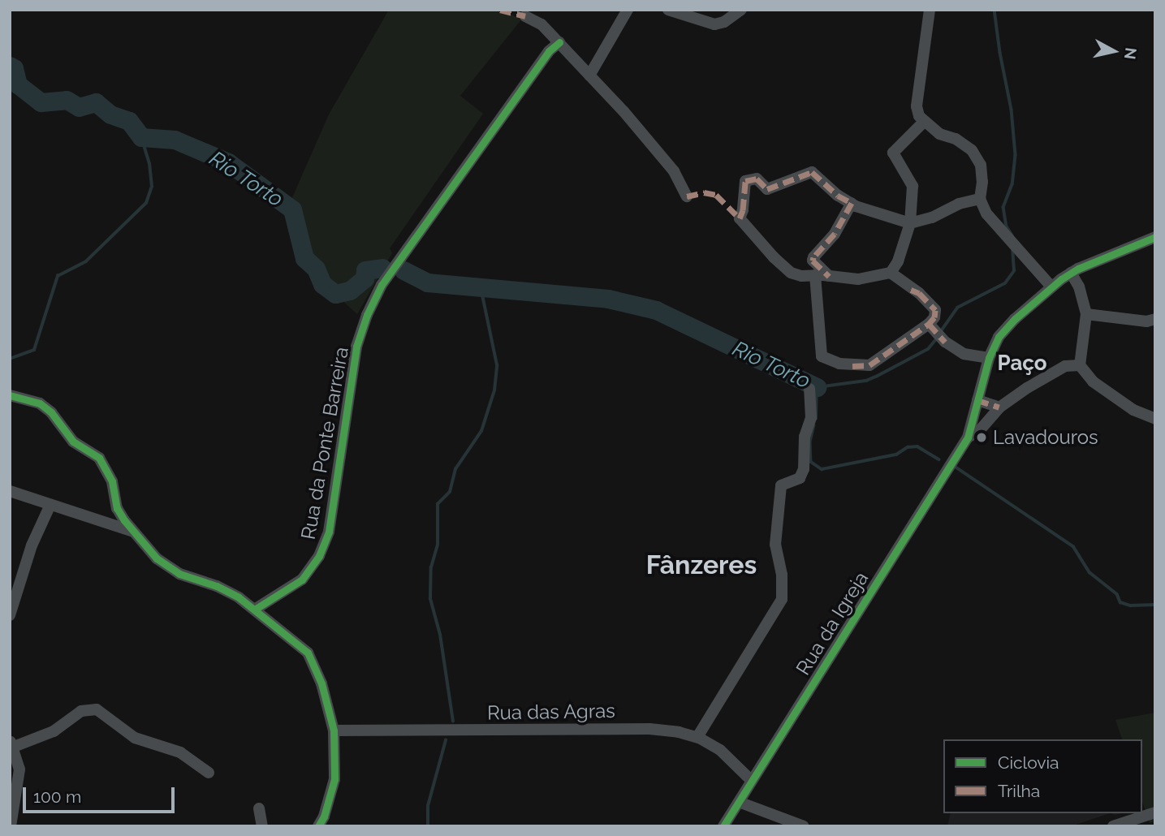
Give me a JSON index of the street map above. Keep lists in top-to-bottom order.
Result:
{
  "streets": {
    "street": ["Rua da Ponte Barreira", "Rua da Igreja", "Rua das Agras"]
  },
  "crossings": [
    ["Rua da Igreja", "Rua das Agras"]
  ],
  "districts": ["Paço", "Fânzeres"],
  "water": ["Rio Torto"],
  "places": ["Lavadouros"],
  "legend": ["Ciclovia", "Trilha"],
  "scale_bar": "100 m",
  "north": "right"
}
